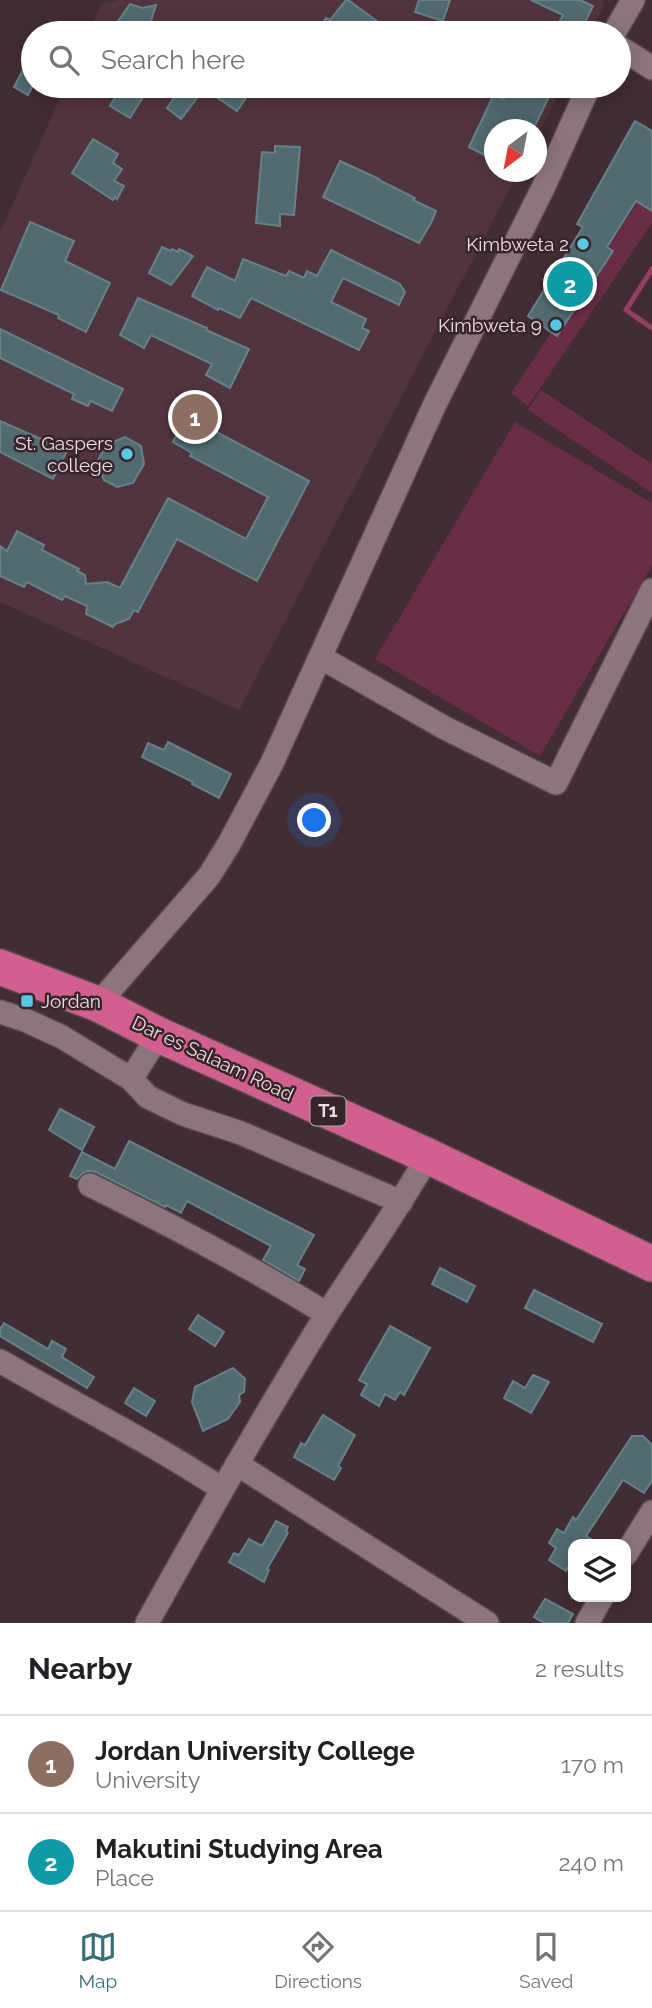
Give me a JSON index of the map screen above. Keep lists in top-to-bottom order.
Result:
{
  "streets": {
    "highway": ["Dar es Salaam Road", "T1"]
  },
  "places": {
    "other": ["Kimbweta 2", "Kimbweta 9", "St. Gaspers college"],
    "transit": ["Jordan"]
  },
  "north": "bottom left",
  "page": {
    "search": "Search here",
    "pins": ["2", "1"],
    "heading": ["Nearby", "2 results"],
    "list": [
      {
        "mark": "1",
        "name": "Jordan University College",
        "note": "University",
        "value": "170 m"
      },
      {
        "mark": "2",
        "name": "Makutini Studying Area",
        "note": "Place",
        "value": "240 m"
      }
    ],
    "nav": ["Map", "Directions", "Saved"]
  }
}
